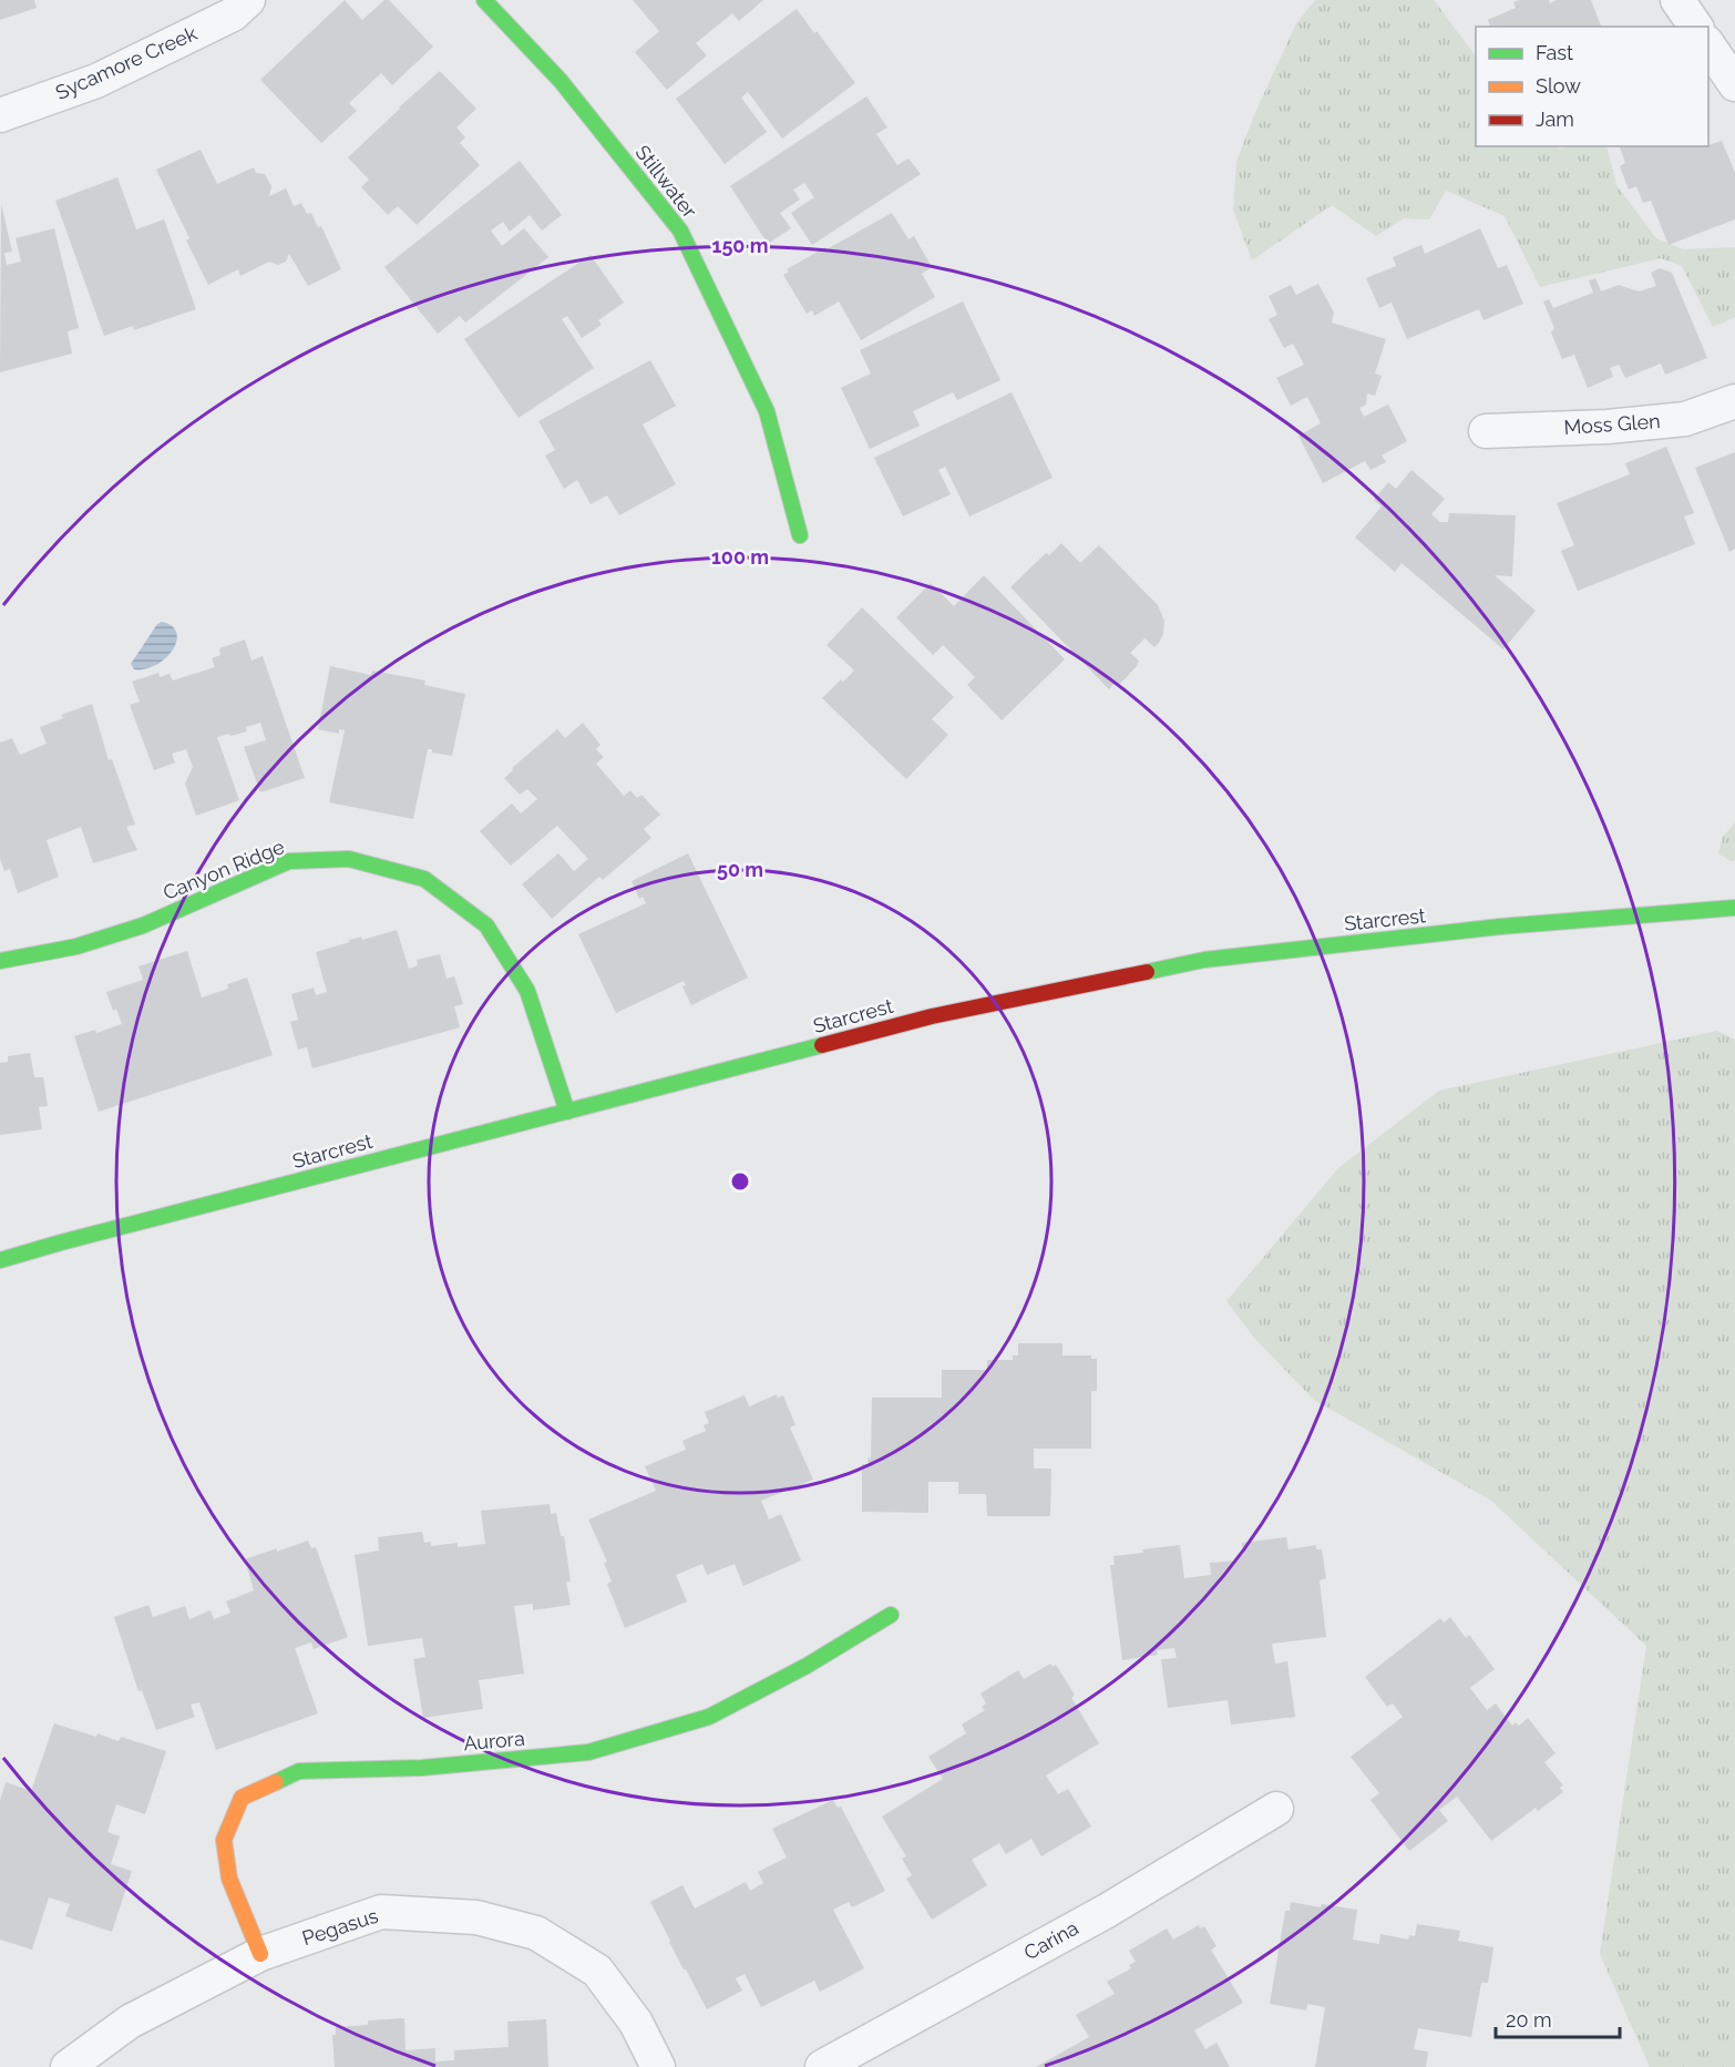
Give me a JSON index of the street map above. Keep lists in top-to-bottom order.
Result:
{
  "streets": {
    "street": [
      "Sycamore Creek",
      "Stillwater",
      "Moss Glen",
      "Canyon Ridge",
      "Starcrest",
      "Aurora",
      "Pegasus",
      "Carina"
    ]
  },
  "crossings": [
    ["Canyon Ridge", "Starcrest"],
    ["Aurora", "Pegasus"]
  ],
  "legend": ["Fast", "Slow", "Jam"],
  "scale_bar": "20 m",
  "rings": ["150 m", "100 m", "50 m"]
}
